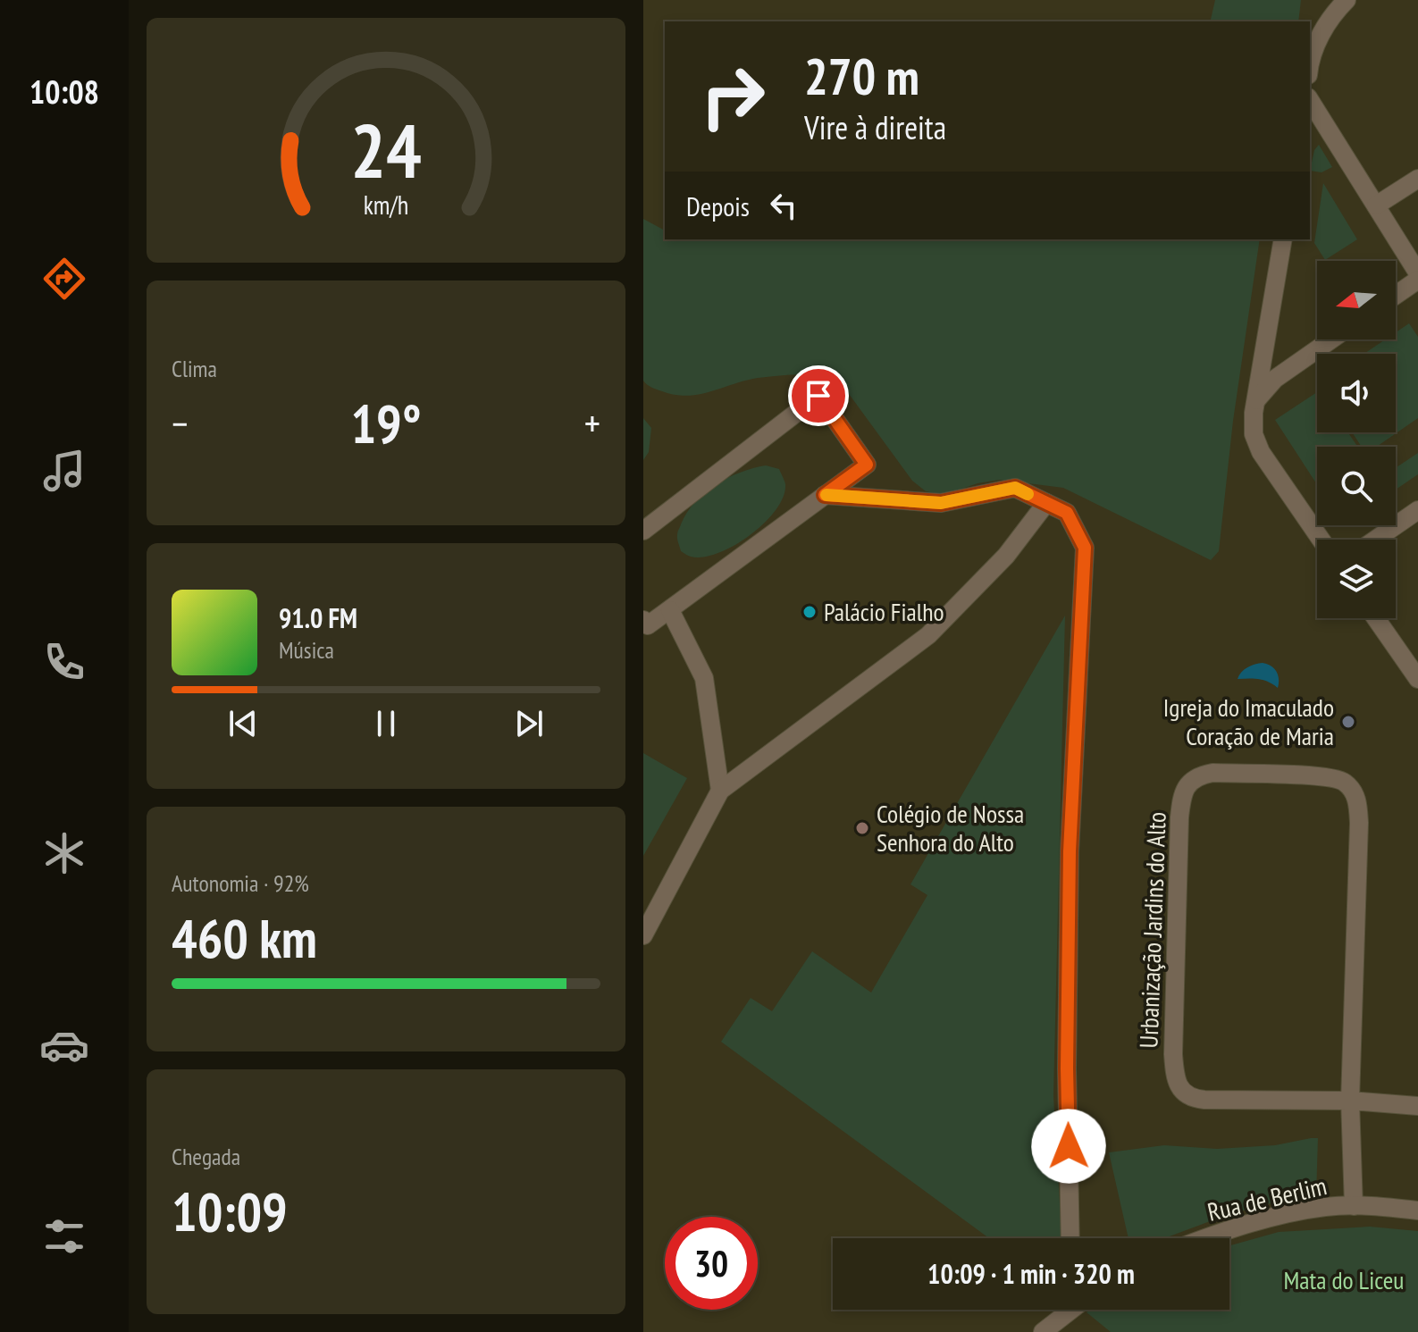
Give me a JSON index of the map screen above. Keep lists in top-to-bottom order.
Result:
{
  "streets": {
    "street": ["Urbanização Jardins do Alto", "Rua de Berlim"]
  },
  "crossings": [
    ["Urbanização Jardins do Alto", "Rua de Berlim"]
  ],
  "parks": ["Mata do Liceu"],
  "places": ["Palácio Fialho", "Igreja do Imaculado Coração de Maria", "Colégio de Nossa Senhora do Alto"],
  "north": "left",
  "page": {
    "tabs": "10:08",
    "turn": ["270 m", "Vire à direita"],
    "then": "Depois",
    "tile": [
      "Clima",
      ["Autonomia · 92%", "460 km"],
      ["Chegada", "10:09"]
    ],
    "heat": ["−", "19°", "+"],
    "song": ["91.0 FM", "Música"],
    "limit": "30",
    "trip": "10:09 · 1 min · 320 m",
    "gauge": ["24", "km/h"]
  }
}
